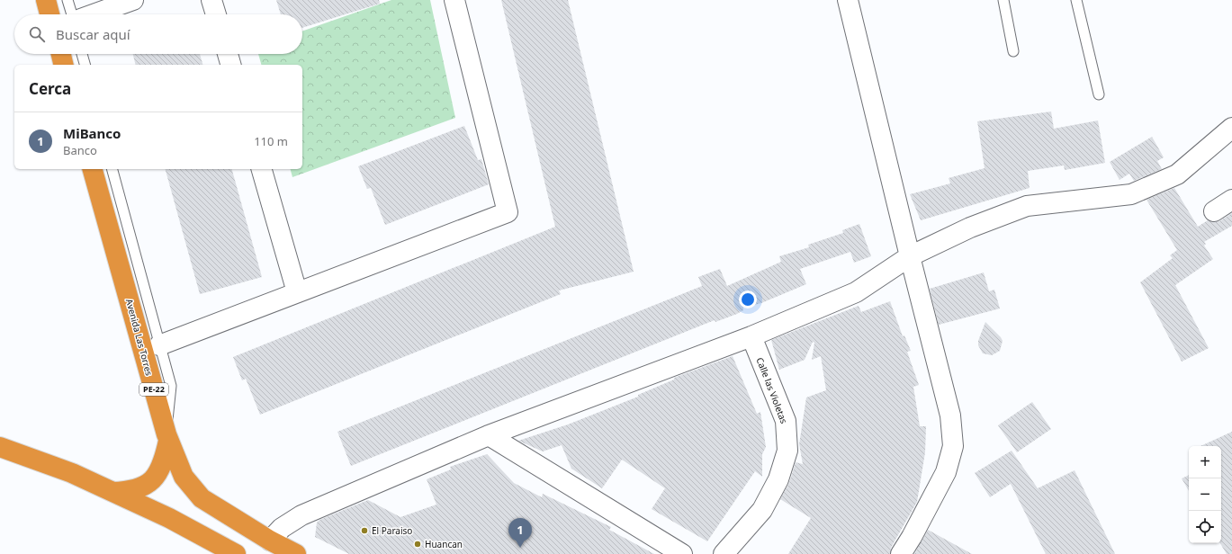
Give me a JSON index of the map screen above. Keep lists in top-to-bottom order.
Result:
{
  "streets": {
    "highway": ["Avenida Las Torres", "PE-22"],
    "street": ["Calle las Violetas"]
  },
  "places": ["El Paraiso", "Huancan"],
  "page": {
    "search": "Buscar aquí",
    "heading": "Cerca",
    "list": [
      {
        "mark": "1",
        "name": "MiBanco",
        "note": "Banco",
        "value": "110 m"
      }
    ],
    "map_buttons": ["+", "−"],
    "pins": "1"
  }
}
